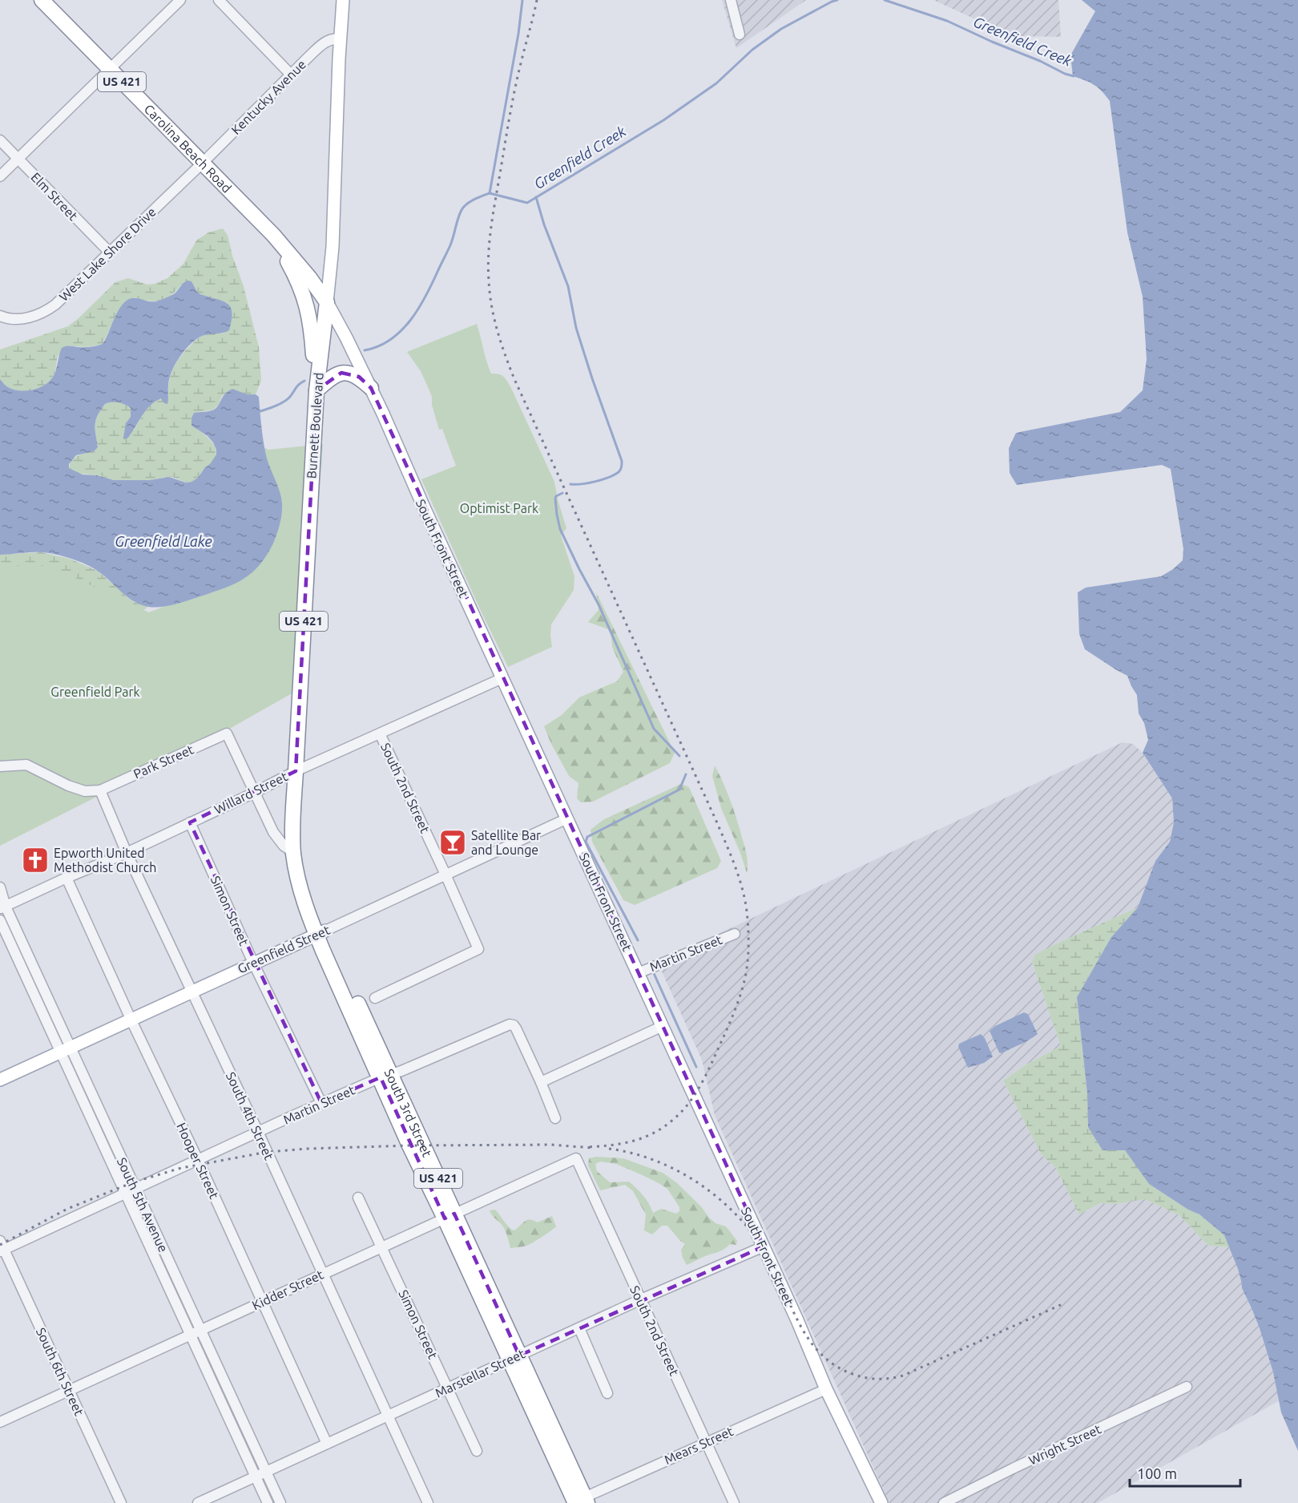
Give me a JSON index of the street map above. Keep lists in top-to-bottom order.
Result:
{
  "streets": {
    "highway": [
      "US 421",
      "Carolina Beach Road",
      "Burnett Boulevard",
      "South 3rd Street"
    ],
    "main road": ["South Front Street", "Greenfield Street"],
    "street": [
      "Kentucky Avenue",
      "Elm Street",
      "West Lake Shore Drive",
      "Park Street",
      "South 2nd Street",
      "Willard Street",
      "Simon Street",
      "Martin Street",
      "South 4th Street",
      "Hooper Street",
      "South 5th Avenue",
      "Kidder Street",
      "South 6th Street",
      "Marstellar Street",
      "Wright Street",
      "Mears Street"
    ]
  },
  "crossings": [
    ["Kentucky Avenue", "Carolina Beach Road"],
    ["Kentucky Avenue", "West Lake Shore Drive"],
    ["Kentucky Avenue", "Burnett Boulevard"],
    ["Carolina Beach Road", "West Lake Shore Drive"],
    ["Carolina Beach Road", "Burnett Boulevard"],
    ["Carolina Beach Road", "South Front Street"],
    ["Elm Street", "West Lake Shore Drive"],
    ["Burnett Boulevard", "South Front Street"],
    ["Burnett Boulevard", "Willard Street"],
    ["Burnett Boulevard", "South 3rd Street"],
    ["South Front Street", "Willard Street"],
    ["South Front Street", "Greenfield Street"],
    ["South Front Street", "Martin Street"],
    ["South Front Street", "Marstellar Street"],
    ["South Front Street", "Mears Street"],
    ["Park Street", "Willard Street"],
    ["Park Street", "South 4th Street"],
    ["South 2nd Street", "Willard Street"],
    ["South 2nd Street", "Greenfield Street"],
    ["South 2nd Street", "Kidder Street"],
    ["South 2nd Street", "Marstellar Street"],
    ["South 2nd Street", "Mears Street"],
    ["Willard Street", "Simon Street"],
    ["Willard Street", "South 4th Street"],
    ["Willard Street", "Hooper Street"],
    ["Willard Street", "South 5th Avenue"],
    ["Simon Street", "Greenfield Street"],
    ["Simon Street", "Martin Street"],
    ["Simon Street", "Kidder Street"],
    ["Simon Street", "Marstellar Street"],
    ["Greenfield Street", "South 3rd Street"],
    ["Greenfield Street", "South 4th Street"],
    ["Greenfield Street", "Hooper Street"],
    ["Greenfield Street", "South 5th Avenue"],
    ["Martin Street", "South 3rd Street"],
    ["Martin Street", "South 4th Street"],
    ["Martin Street", "Hooper Street"],
    ["Martin Street", "South 5th Avenue"],
    ["Martin Street", "South 6th Street"],
    ["South 3rd Street", "Kidder Street"],
    ["South 3rd Street", "Marstellar Street"],
    ["South 3rd Street", "Mears Street"],
    ["South 4th Street", "Kidder Street"],
    ["South 4th Street", "Marstellar Street"],
    ["Hooper Street", "Kidder Street"],
    ["Hooper Street", "Marstellar Street"],
    ["South 5th Avenue", "Kidder Street"],
    ["South 5th Avenue", "Marstellar Street"],
    ["Kidder Street", "South 6th Street"]
  ],
  "water": ["Greenfield Creek", "Greenfield Lake"],
  "parks": ["Optimist Park", "Greenfield Park"],
  "places": {
    "bar": ["Satellite Bar and Lounge"],
    "church": ["Epworth United Methodist Church"]
  },
  "scale_bar": "100 m"
}
